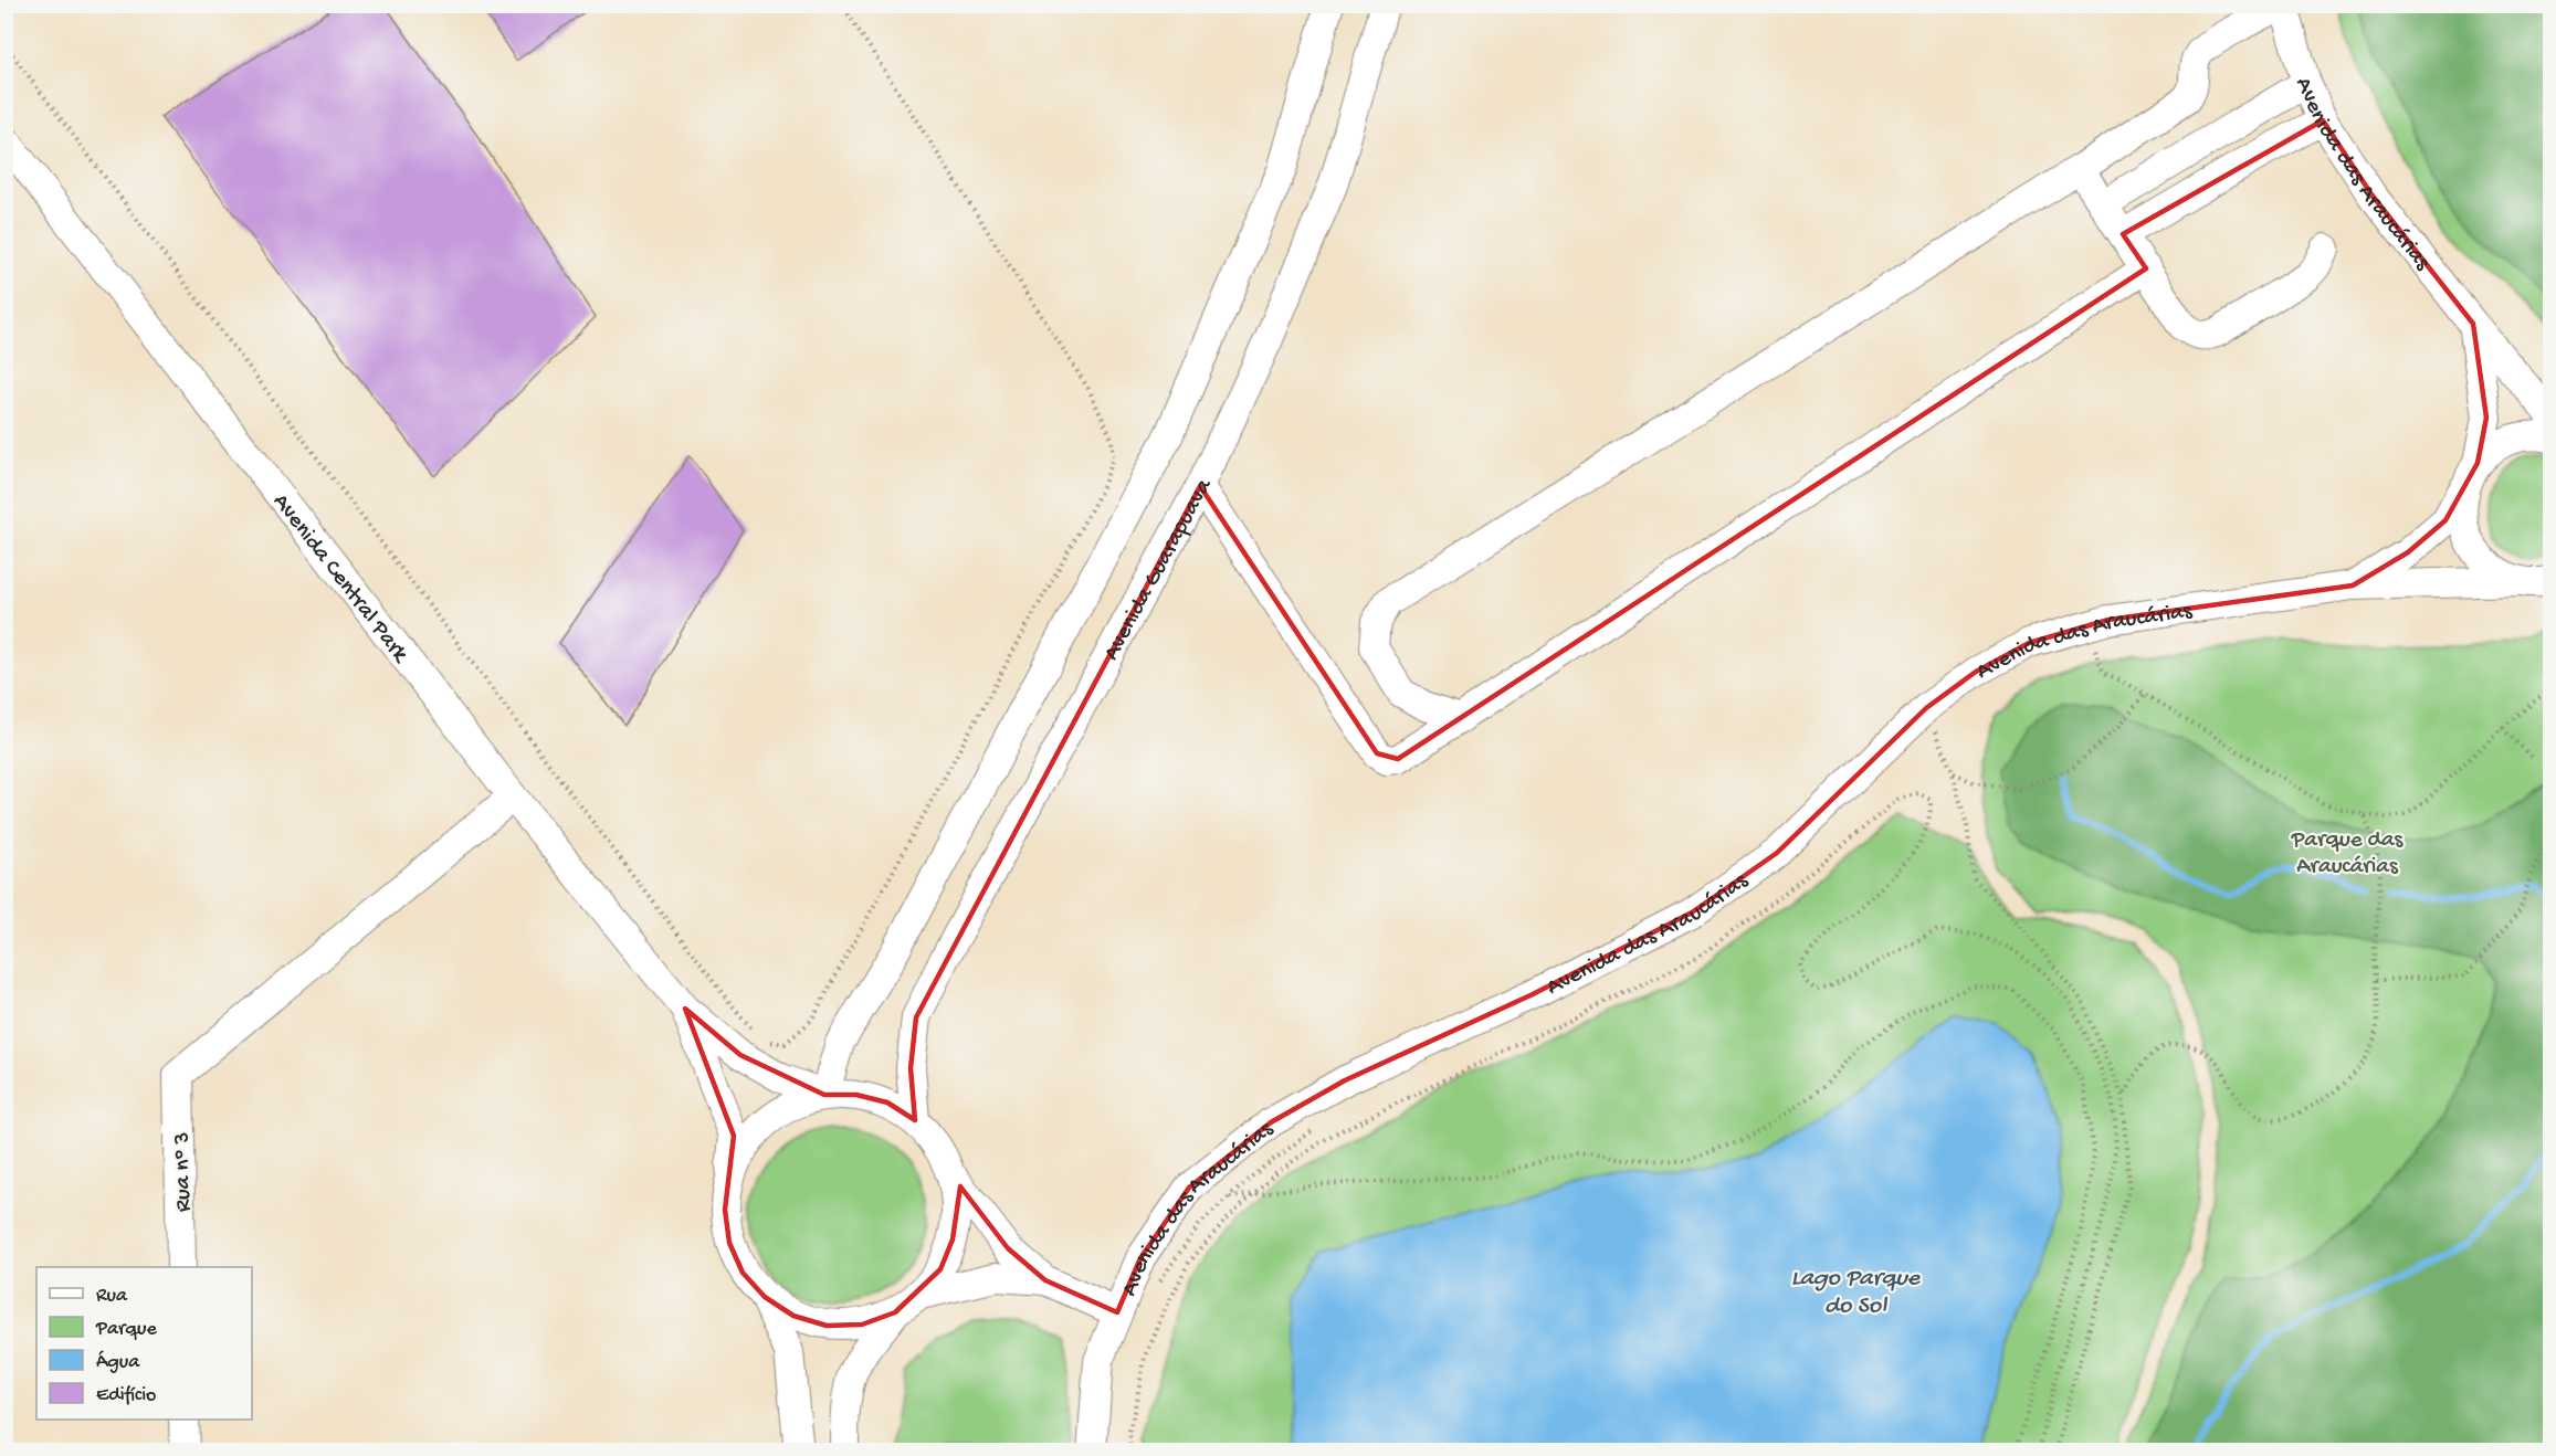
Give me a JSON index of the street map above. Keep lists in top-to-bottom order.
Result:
{
  "streets": {
    "street": [
      "Avenida das Araucárias",
      "Avenida Guarapuava",
      "Avenida Central Park",
      "Rua nº 3"
    ]
  },
  "crossings": [
    ["Avenida Central Park", "Rua nº 3"]
  ],
  "water": ["Lago Parque do Sol"],
  "parks": ["Parque das Araucárias"],
  "legend": [
    "Rua",
    "Parque",
    "Água",
    "Edifício"
  ]
}
